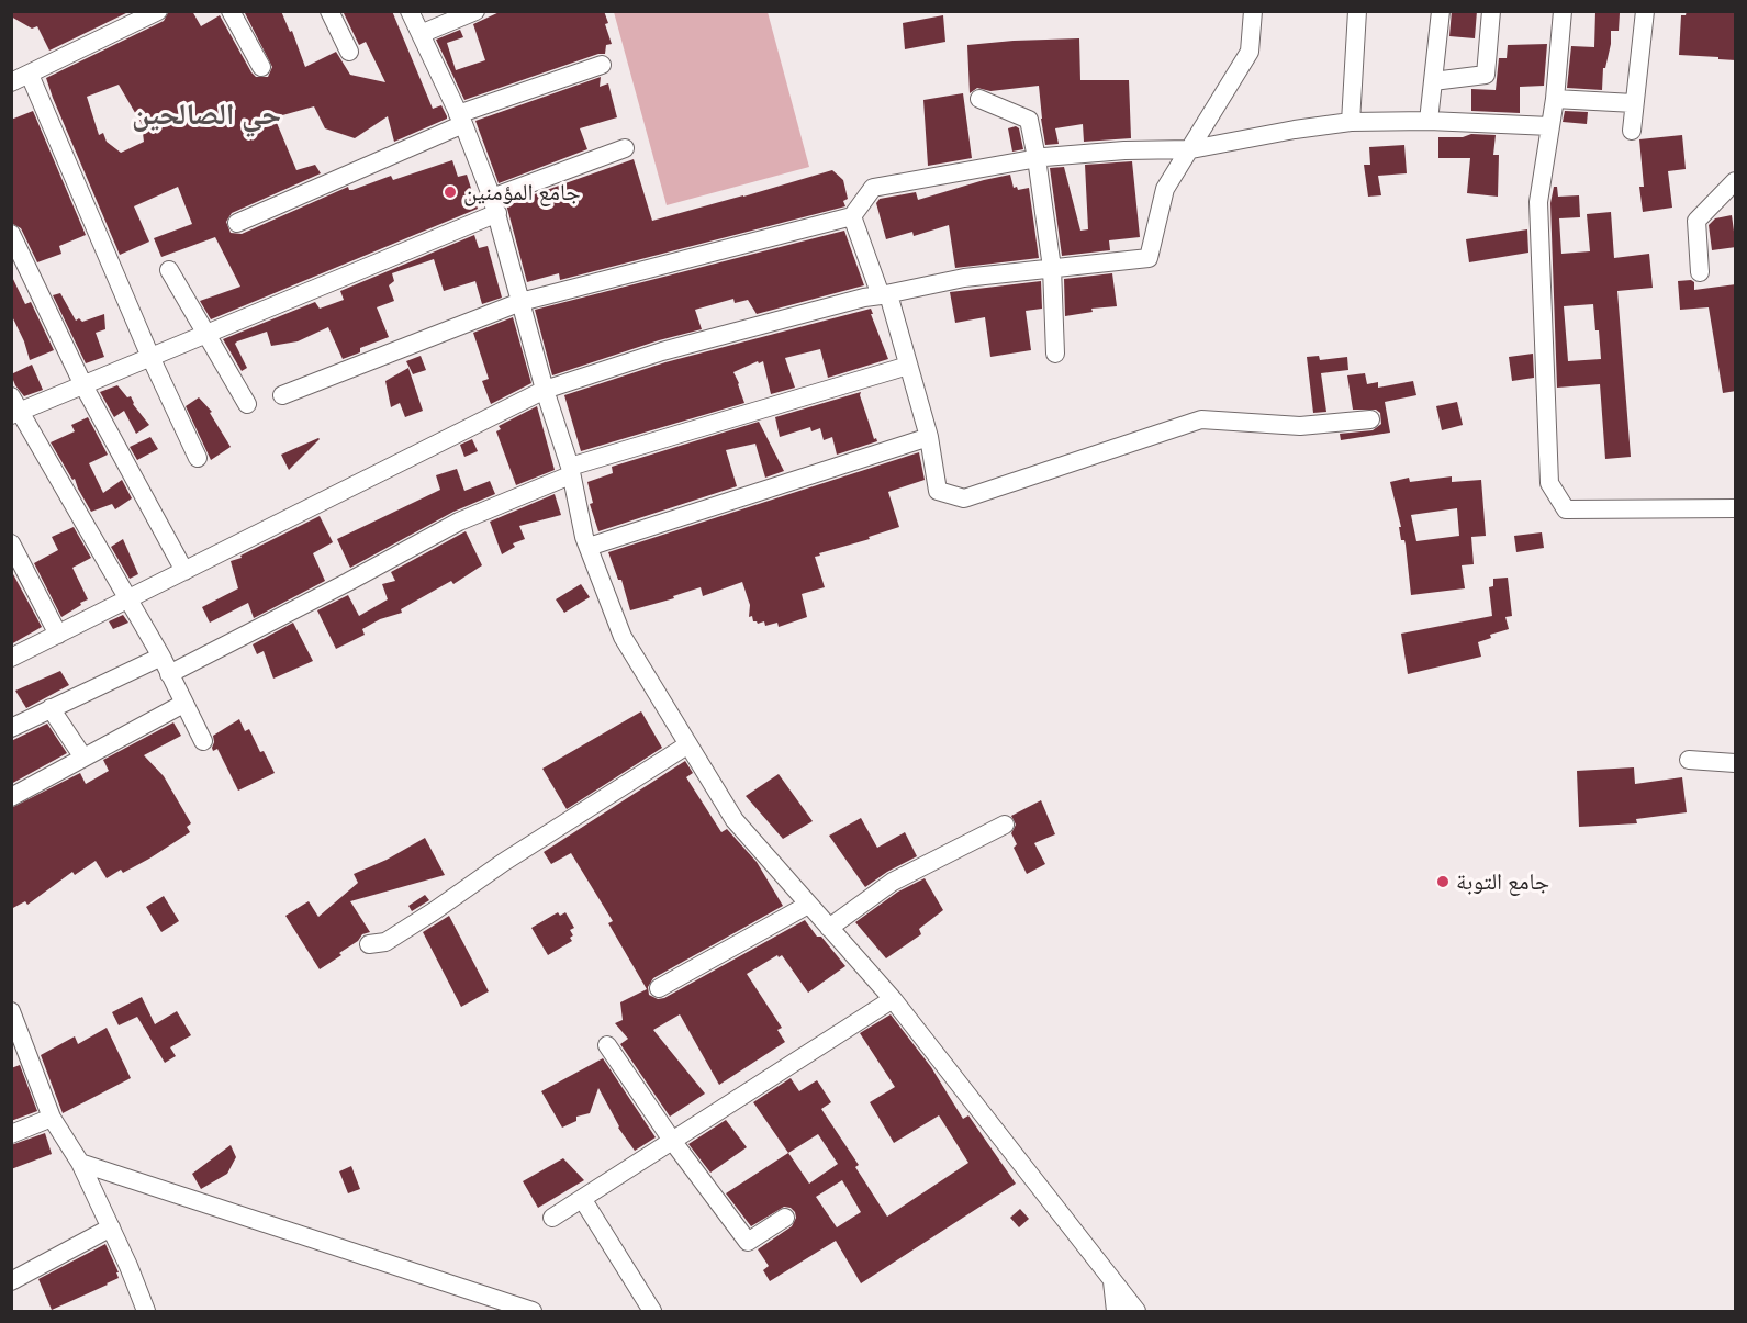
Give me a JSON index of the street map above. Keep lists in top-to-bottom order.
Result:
{
  "districts": ["حي الصالحين"],
  "places": ["جامع المؤمنين", "جامع التوبة"]
}
